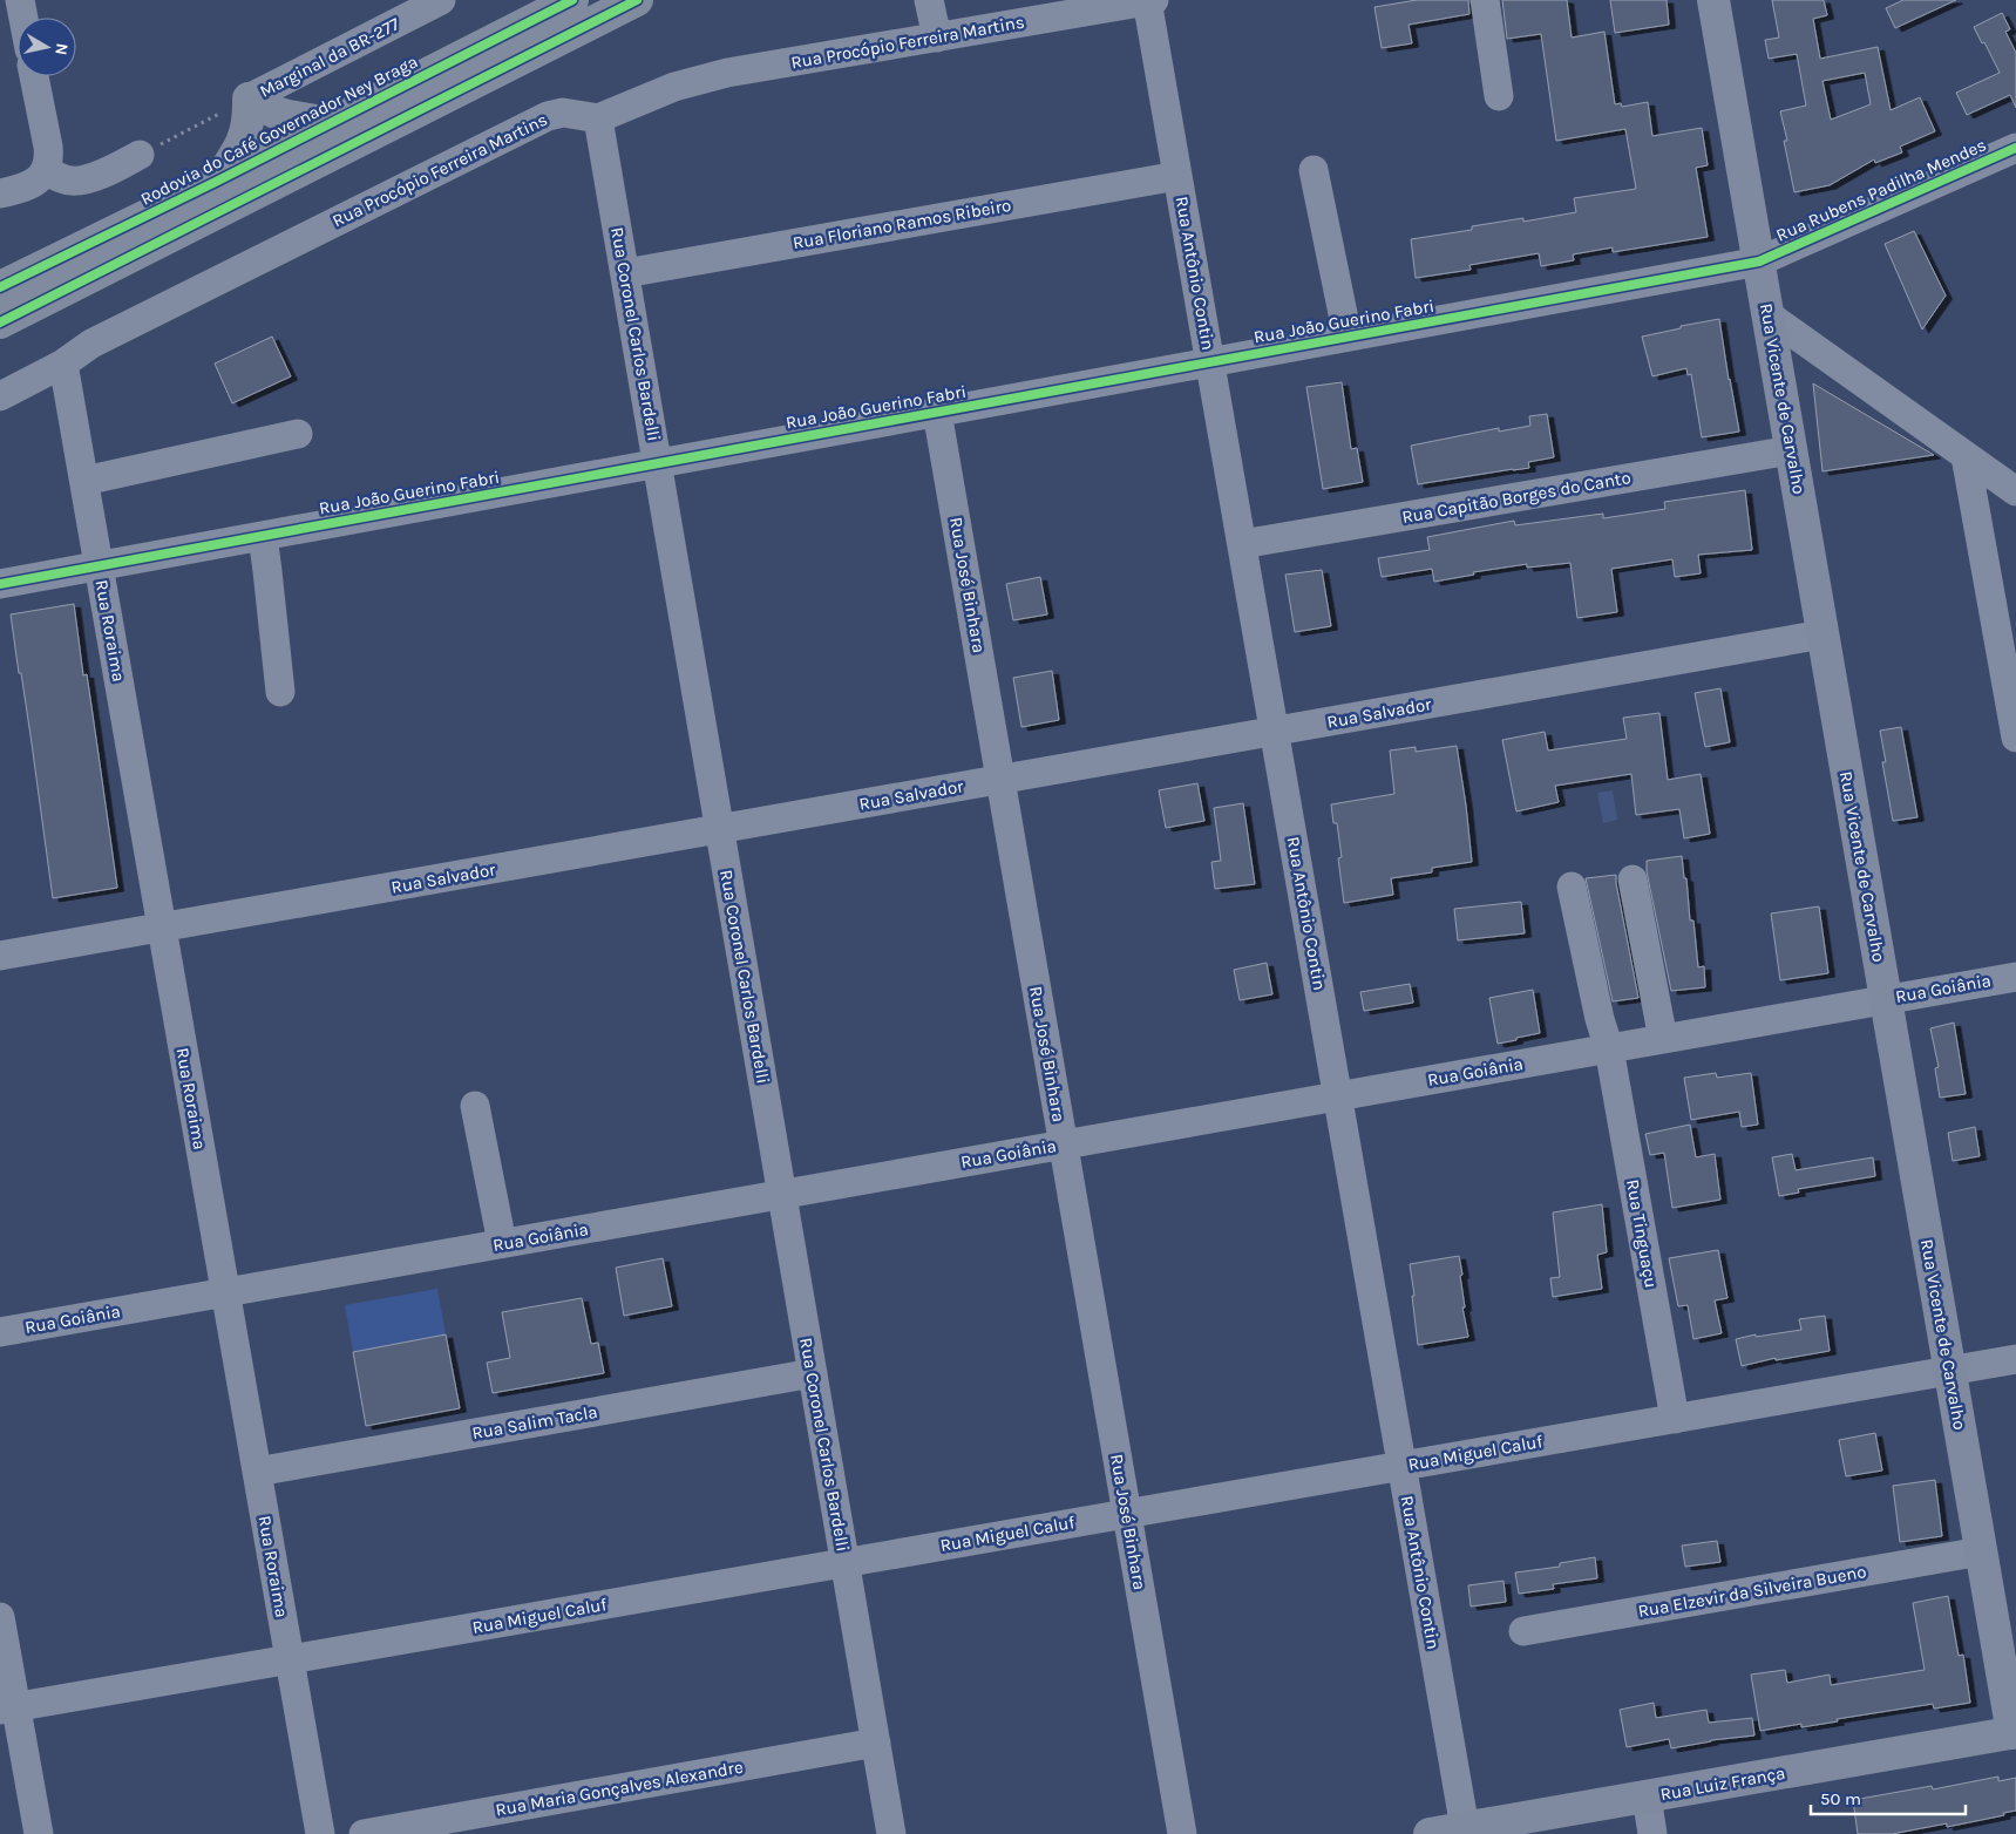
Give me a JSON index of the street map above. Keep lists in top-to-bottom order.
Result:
{
  "streets": {
    "highway": ["Rodovia do Café Governador Ney Braga"],
    "main road": ["Rua Vicente de Carvalho", "Rua Luiz França"],
    "street": [
      "Rua Procópio Ferreira Martins",
      "Marginal da BR-277",
      "Rua Rubens Padilha Mendes",
      "Rua Floriano Ramos Ribeiro",
      "Rua Antônio Contin",
      "Rua João Guerino Fabri",
      "Rua Coronel Carlos Bardelli",
      "Rua Capitão Borges do Canto",
      "Rua José Binhara",
      "Rua Roraima",
      "Rua Salvador",
      "Rua Goiânia",
      "Rua Tinguaçu",
      "Rua Salim Tacla",
      "Rua Miguel Caluf",
      "Rua Elzevir da Silveira Bueno",
      "Rua Maria Gonçalves Alexandre"
    ]
  },
  "crossings": [
    ["Rua Procópio Ferreira Martins", "Rua Antônio Contin"],
    ["Rua Procópio Ferreira Martins", "Rua Coronel Carlos Bardelli"],
    ["Rua Procópio Ferreira Martins", "Rua Roraima"],
    ["Rua Rubens Padilha Mendes", "Rua João Guerino Fabri"],
    ["Rua Rubens Padilha Mendes", "Rua Vicente de Carvalho"],
    ["Rua Floriano Ramos Ribeiro", "Rua Antônio Contin"],
    ["Rua Floriano Ramos Ribeiro", "Rua Coronel Carlos Bardelli"],
    ["Rua Antônio Contin", "Rua João Guerino Fabri"],
    ["Rua Antônio Contin", "Rua Capitão Borges do Canto"],
    ["Rua Antônio Contin", "Rua Salvador"],
    ["Rua Antônio Contin", "Rua Goiânia"],
    ["Rua Antônio Contin", "Rua Miguel Caluf"],
    ["Rua Antônio Contin", "Rua Luiz França"],
    ["Rua João Guerino Fabri", "Rua Coronel Carlos Bardelli"],
    ["Rua João Guerino Fabri", "Rua Vicente de Carvalho"],
    ["Rua João Guerino Fabri", "Rua José Binhara"],
    ["Rua João Guerino Fabri", "Rua Roraima"],
    ["Rua Coronel Carlos Bardelli", "Rua Salvador"],
    ["Rua Coronel Carlos Bardelli", "Rua Goiânia"],
    ["Rua Coronel Carlos Bardelli", "Rua Salim Tacla"],
    ["Rua Coronel Carlos Bardelli", "Rua Miguel Caluf"],
    ["Rua Coronel Carlos Bardelli", "Rua Maria Gonçalves Alexandre"],
    ["Rua Vicente de Carvalho", "Rua Capitão Borges do Canto"],
    ["Rua Vicente de Carvalho", "Rua Salvador"],
    ["Rua Vicente de Carvalho", "Rua Goiânia"],
    ["Rua Vicente de Carvalho", "Rua Miguel Caluf"],
    ["Rua Vicente de Carvalho", "Rua Elzevir da Silveira Bueno"],
    ["Rua Vicente de Carvalho", "Rua Luiz França"],
    ["Rua José Binhara", "Rua Salvador"],
    ["Rua José Binhara", "Rua Goiânia"],
    ["Rua José Binhara", "Rua Miguel Caluf"],
    ["Rua Roraima", "Rua Salvador"],
    ["Rua Roraima", "Rua Goiânia"],
    ["Rua Roraima", "Rua Salim Tacla"],
    ["Rua Roraima", "Rua Miguel Caluf"],
    ["Rua Goiânia", "Rua Tinguaçu"],
    ["Rua Tinguaçu", "Rua Miguel Caluf"]
  ],
  "scale_bar": "50 m",
  "north": "right"
}
